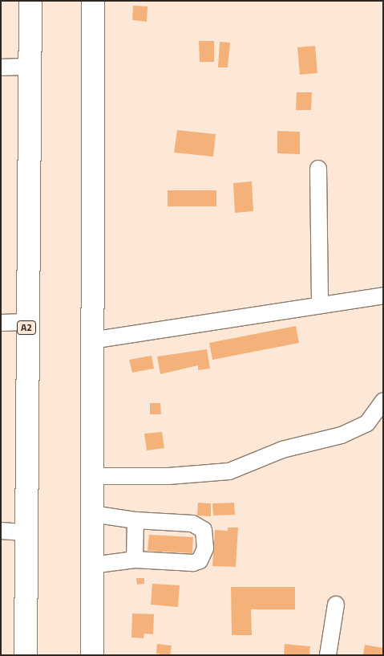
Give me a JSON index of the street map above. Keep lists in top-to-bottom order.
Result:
{
  "streets": {
    "highway": ["A2"]
  }
}
